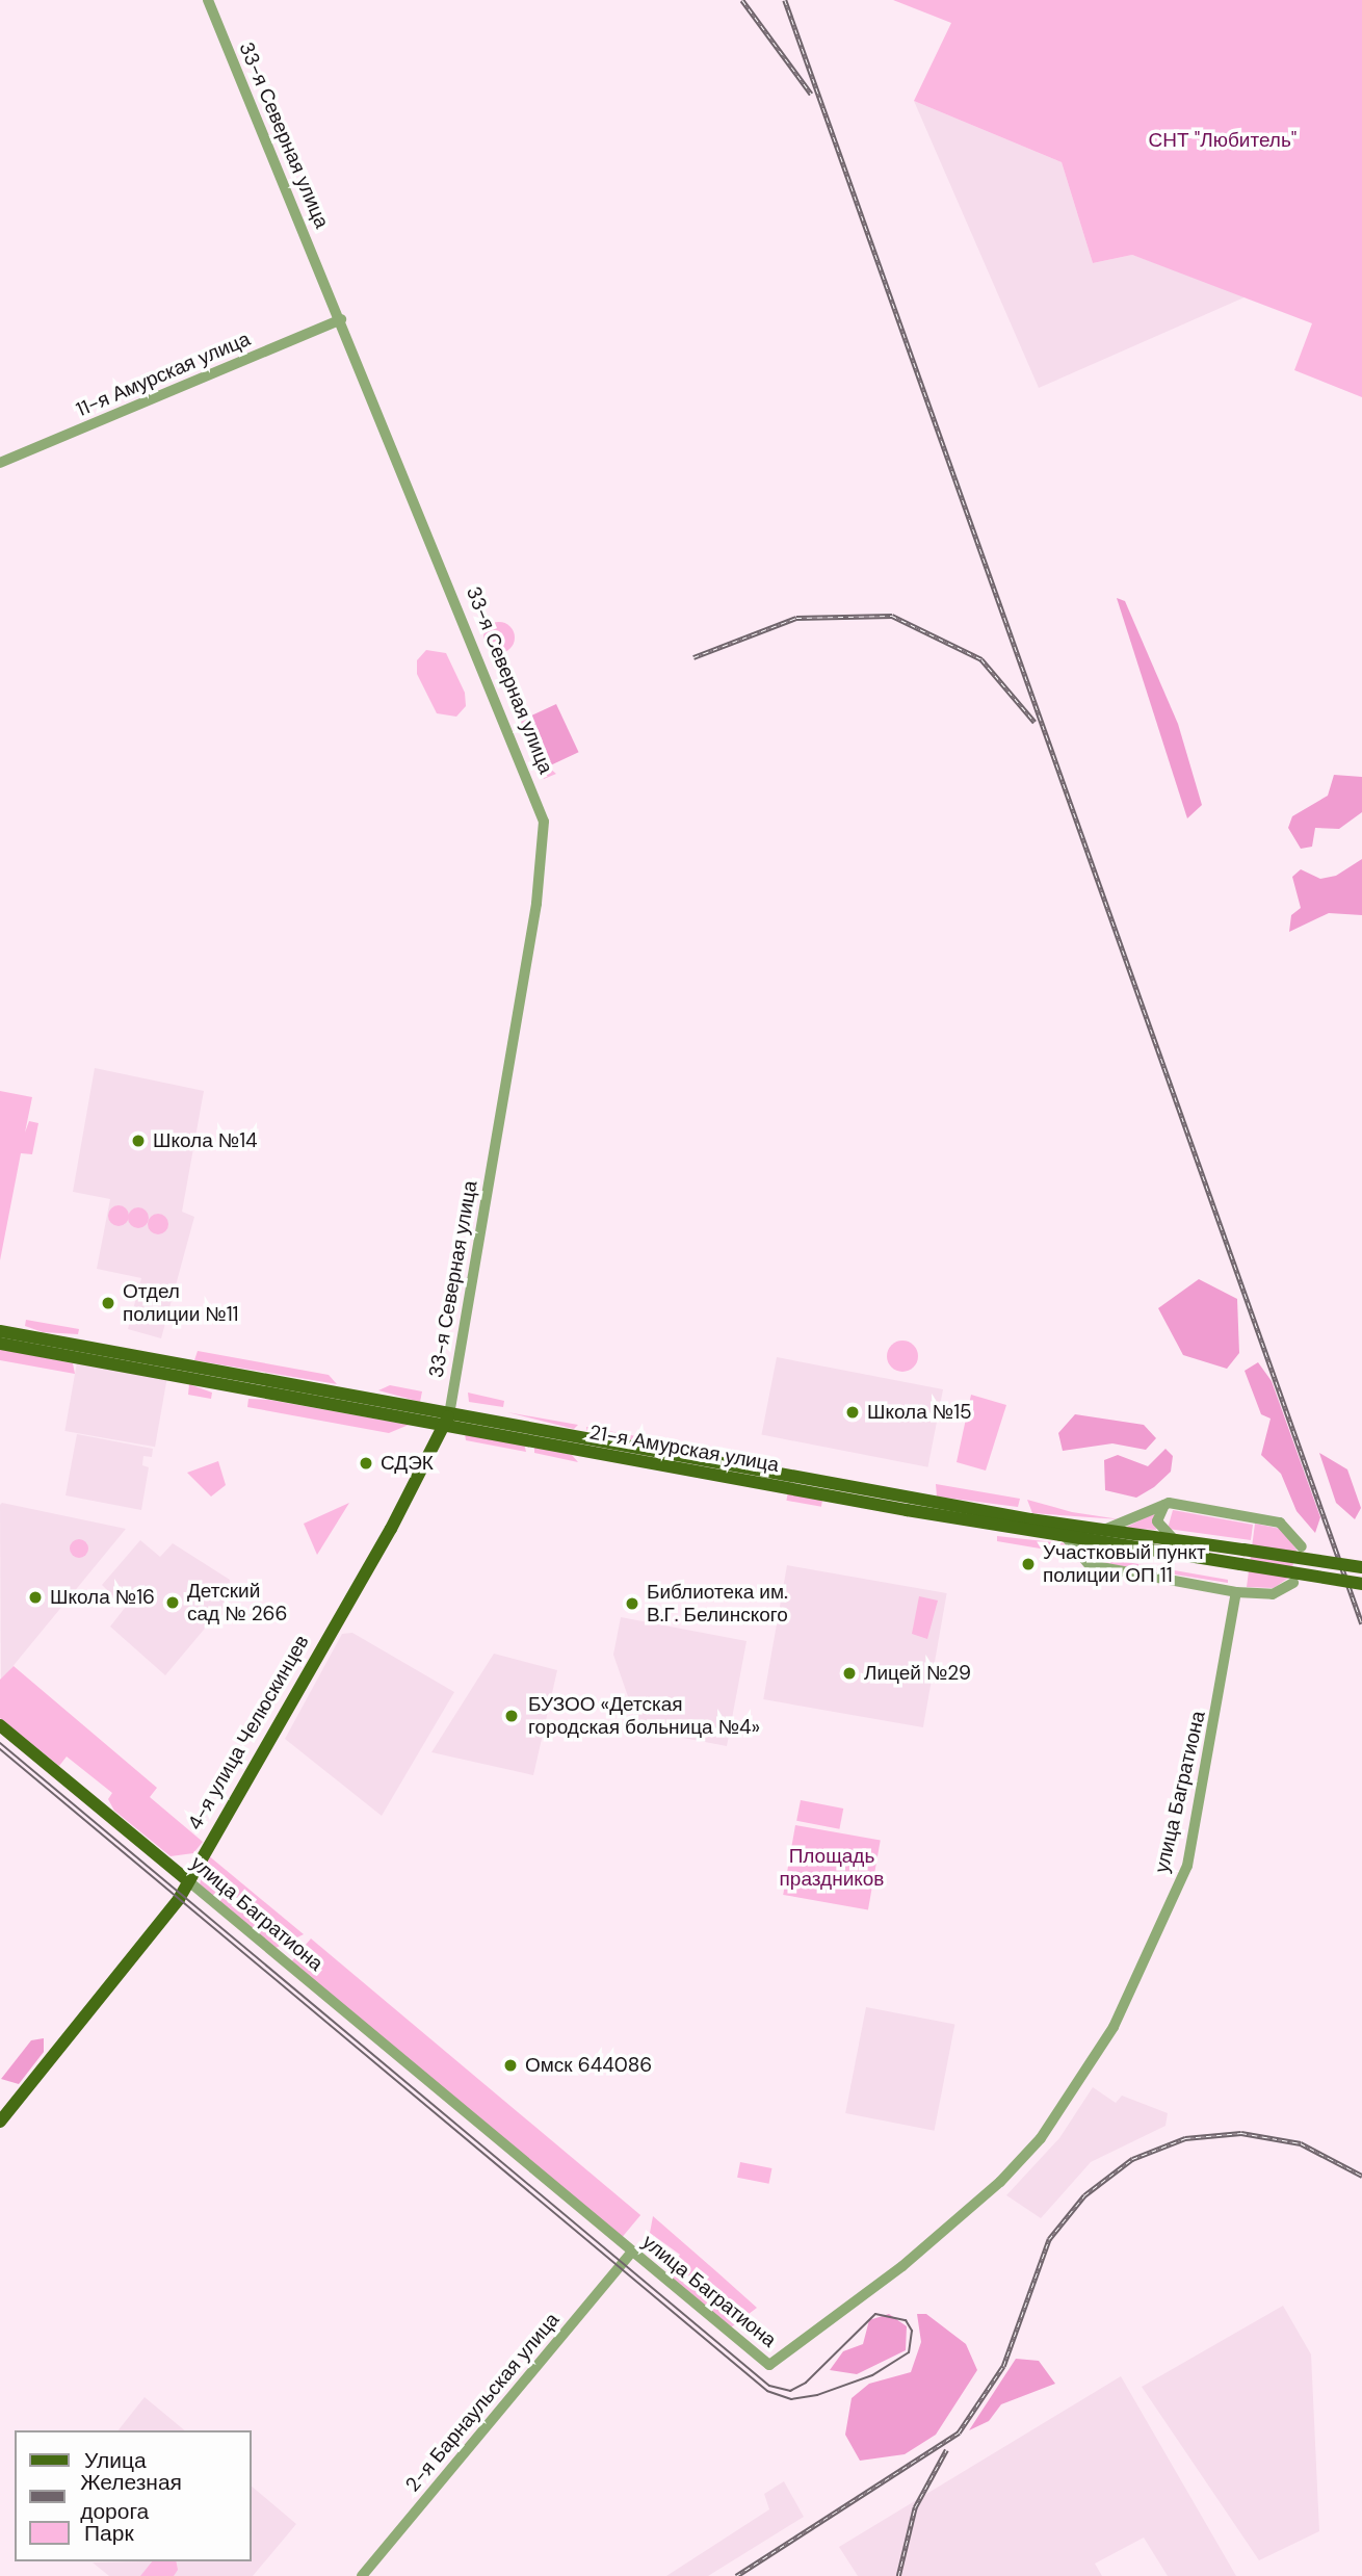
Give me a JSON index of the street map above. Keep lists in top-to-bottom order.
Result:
{
  "streets": {
    "main road": ["21-я Амурская улица", "4-я улица Челюскинцев", "улица Багратиона"],
    "street": ["33-я Северная улица", "11-я Амурская улица", "2-я Барнаульская улица"]
  },
  "crossings": [
    ["33-я Северная улица", "11-я Амурская улица"],
    ["33-я Северная улица", "21-я Амурская улица"],
    ["33-я Северная улица", "4-я улица Челюскинцев"],
    ["21-я Амурская улица", "4-я улица Челюскинцев"],
    ["4-я улица Челюскинцев", "улица Багратиона"],
    ["улица Багратиона", "2-я Барнаульская улица"]
  ],
  "parks": ["СНТ \"Любитель\"", "Площадь праздников"],
  "places": [
    "Школа №14",
    "Отдел полиции №11",
    "Школа №15",
    "СДЭК",
    "Участковый пункт полиции ОП 11",
    "Школа №16",
    "Детский сад № 266",
    "Библиотека им. В.Г. Белинского",
    "Лицей №29",
    "БУЗОО «Детская городская больница №4»",
    "Омск 644086"
  ],
  "legend": ["Улица", "Железная дорога", "Парк"]
}
